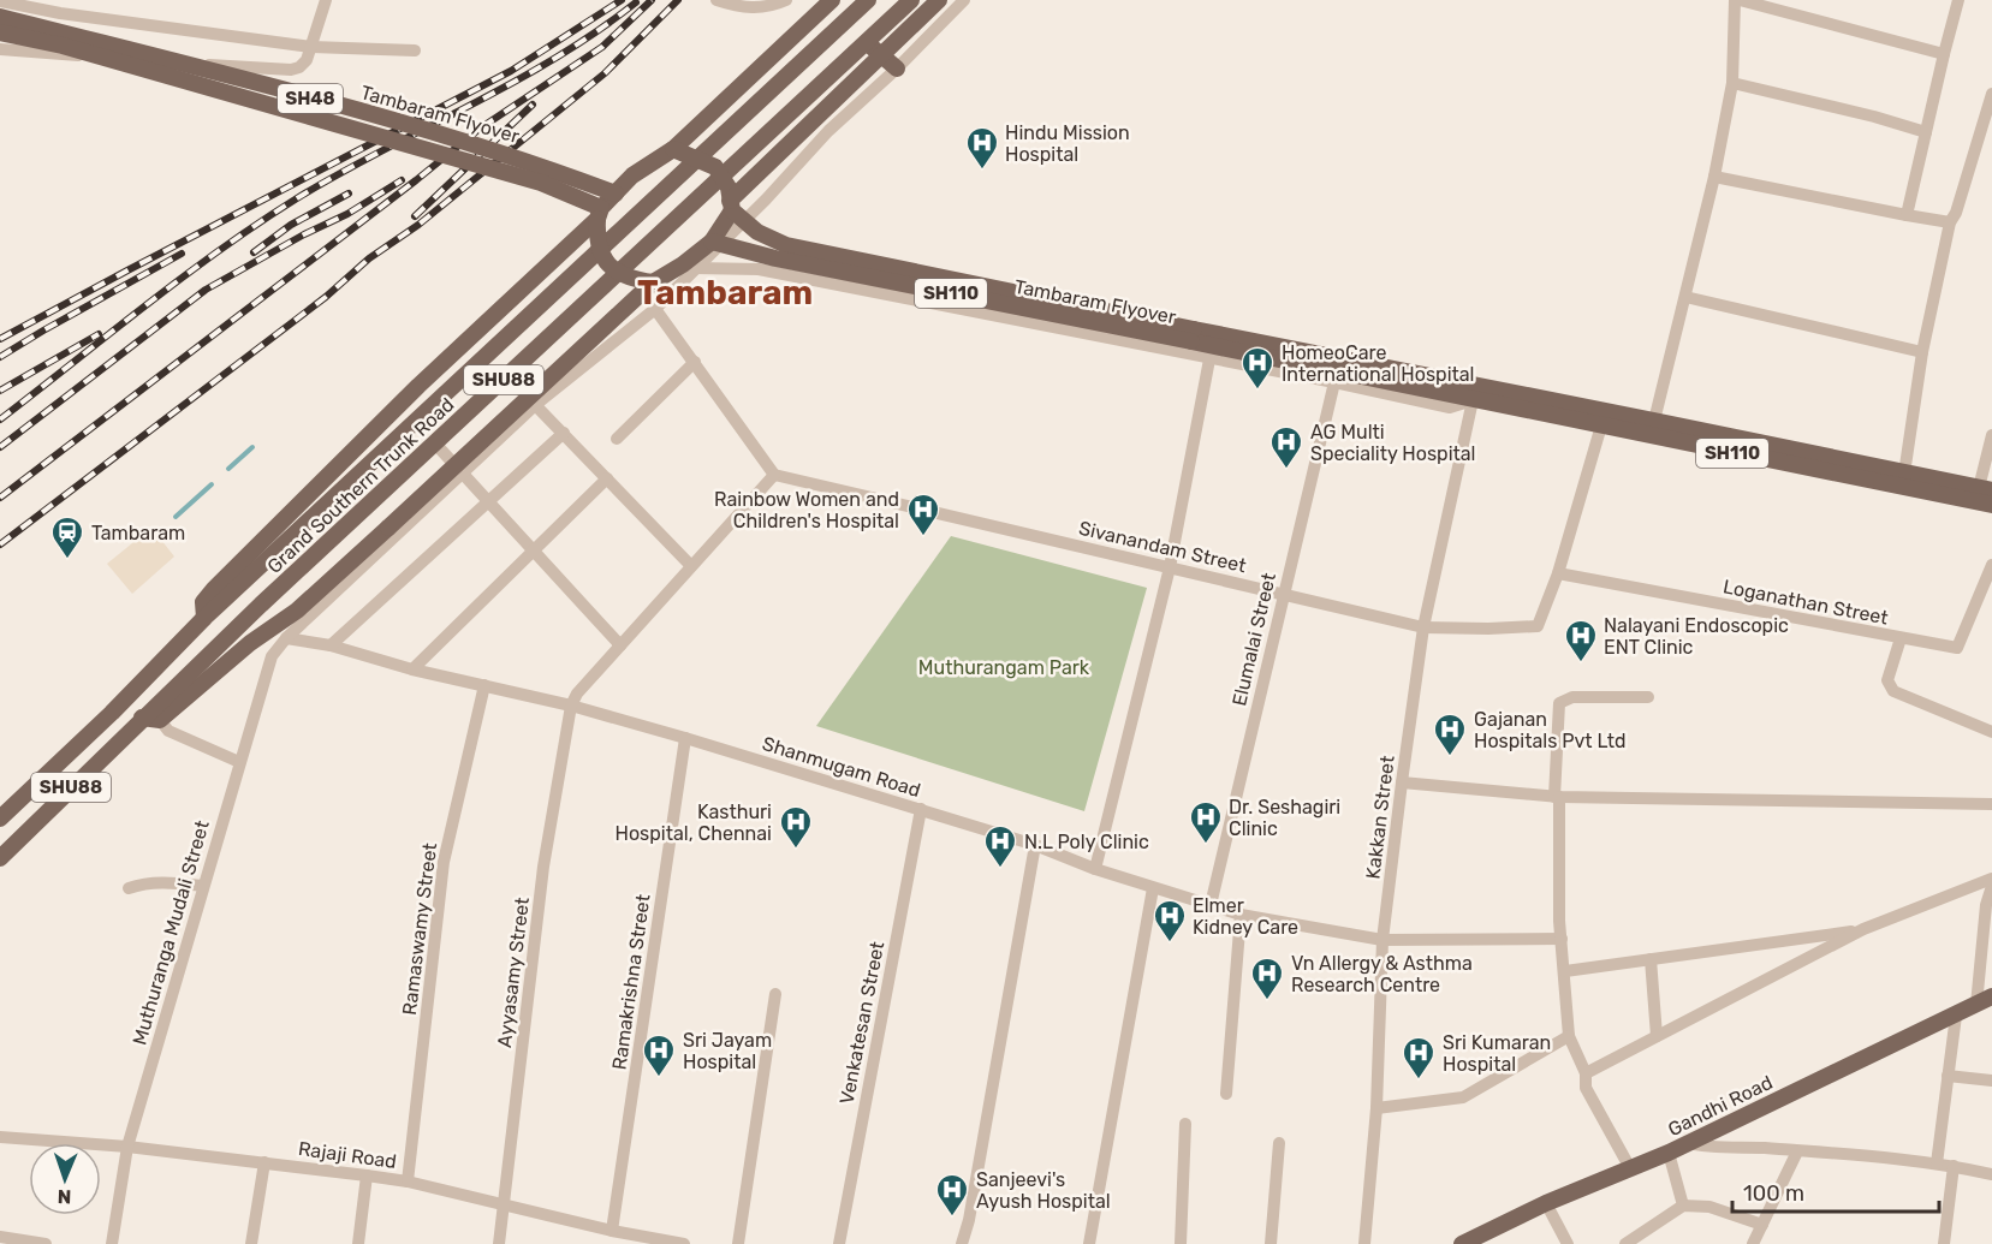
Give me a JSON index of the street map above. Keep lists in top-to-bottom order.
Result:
{
  "streets": {
    "main road": [
      "SH48",
      "Tambaram Flyover",
      "SH110",
      "SHU88",
      "Grand Southern Trunk Road",
      "Gandhi Road"
    ],
    "street": [
      "Sivanandam Street",
      "Loganathan Street",
      "Elumalai Street",
      "Shanmugam Road",
      "Kakkan Street",
      "Ramaswamy Street",
      "Muthuranga Mudali Street",
      "Ayyasamy Street",
      "Ramakrishna Street",
      "Venkatesan Street",
      "Rajaji Road"
    ]
  },
  "crossings": [
    ["Tambaram Flyover", "SH110"],
    ["Tambaram Flyover", "Kakkan Street"],
    ["SH110", "Sivanandam Street"],
    ["SH110", "Kakkan Street"],
    ["Sivanandam Street", "Loganathan Street"],
    ["Sivanandam Street", "Elumalai Street"],
    ["Sivanandam Street", "Kakkan Street"],
    ["Elumalai Street", "Shanmugam Road"],
    ["Shanmugam Road", "Kakkan Street"],
    ["Shanmugam Road", "Ramaswamy Street"],
    ["Shanmugam Road", "Muthuranga Mudali Street"],
    ["Shanmugam Road", "Ayyasamy Street"],
    ["Shanmugam Road", "Ramakrishna Street"],
    ["Shanmugam Road", "Venkatesan Street"],
    ["Ramaswamy Street", "Rajaji Road"],
    ["Muthuranga Mudali Street", "Rajaji Road"],
    ["Ayyasamy Street", "Rajaji Road"],
    ["Ramakrishna Street", "Rajaji Road"]
  ],
  "districts": ["Tambaram"],
  "parks": ["Muthurangam Park"],
  "places": {
    "hospital": [
      "Hindu Mission Hospital",
      "HomeoCare International Hospital",
      "AG Multi Speciality Hospital",
      "Rainbow Women and Children's Hospital",
      "Nalayani Endoscopic ENT Clinic",
      "Gajanan Hospitals Pvt Ltd",
      "Dr. Seshagiri Clinic",
      "Kasthuri Hospital, Chennai",
      "N.L Poly Clinic",
      "Elmer Kidney Care",
      "Vn Allergy & Asthma Research Centre",
      "Sri Jayam Hospital",
      "Sri Kumaran Hospital",
      "Sanjeevi's Ayush Hospital"
    ],
    "station": ["Tambaram"]
  },
  "scale_bar": "100 m",
  "north": "bottom"
}
